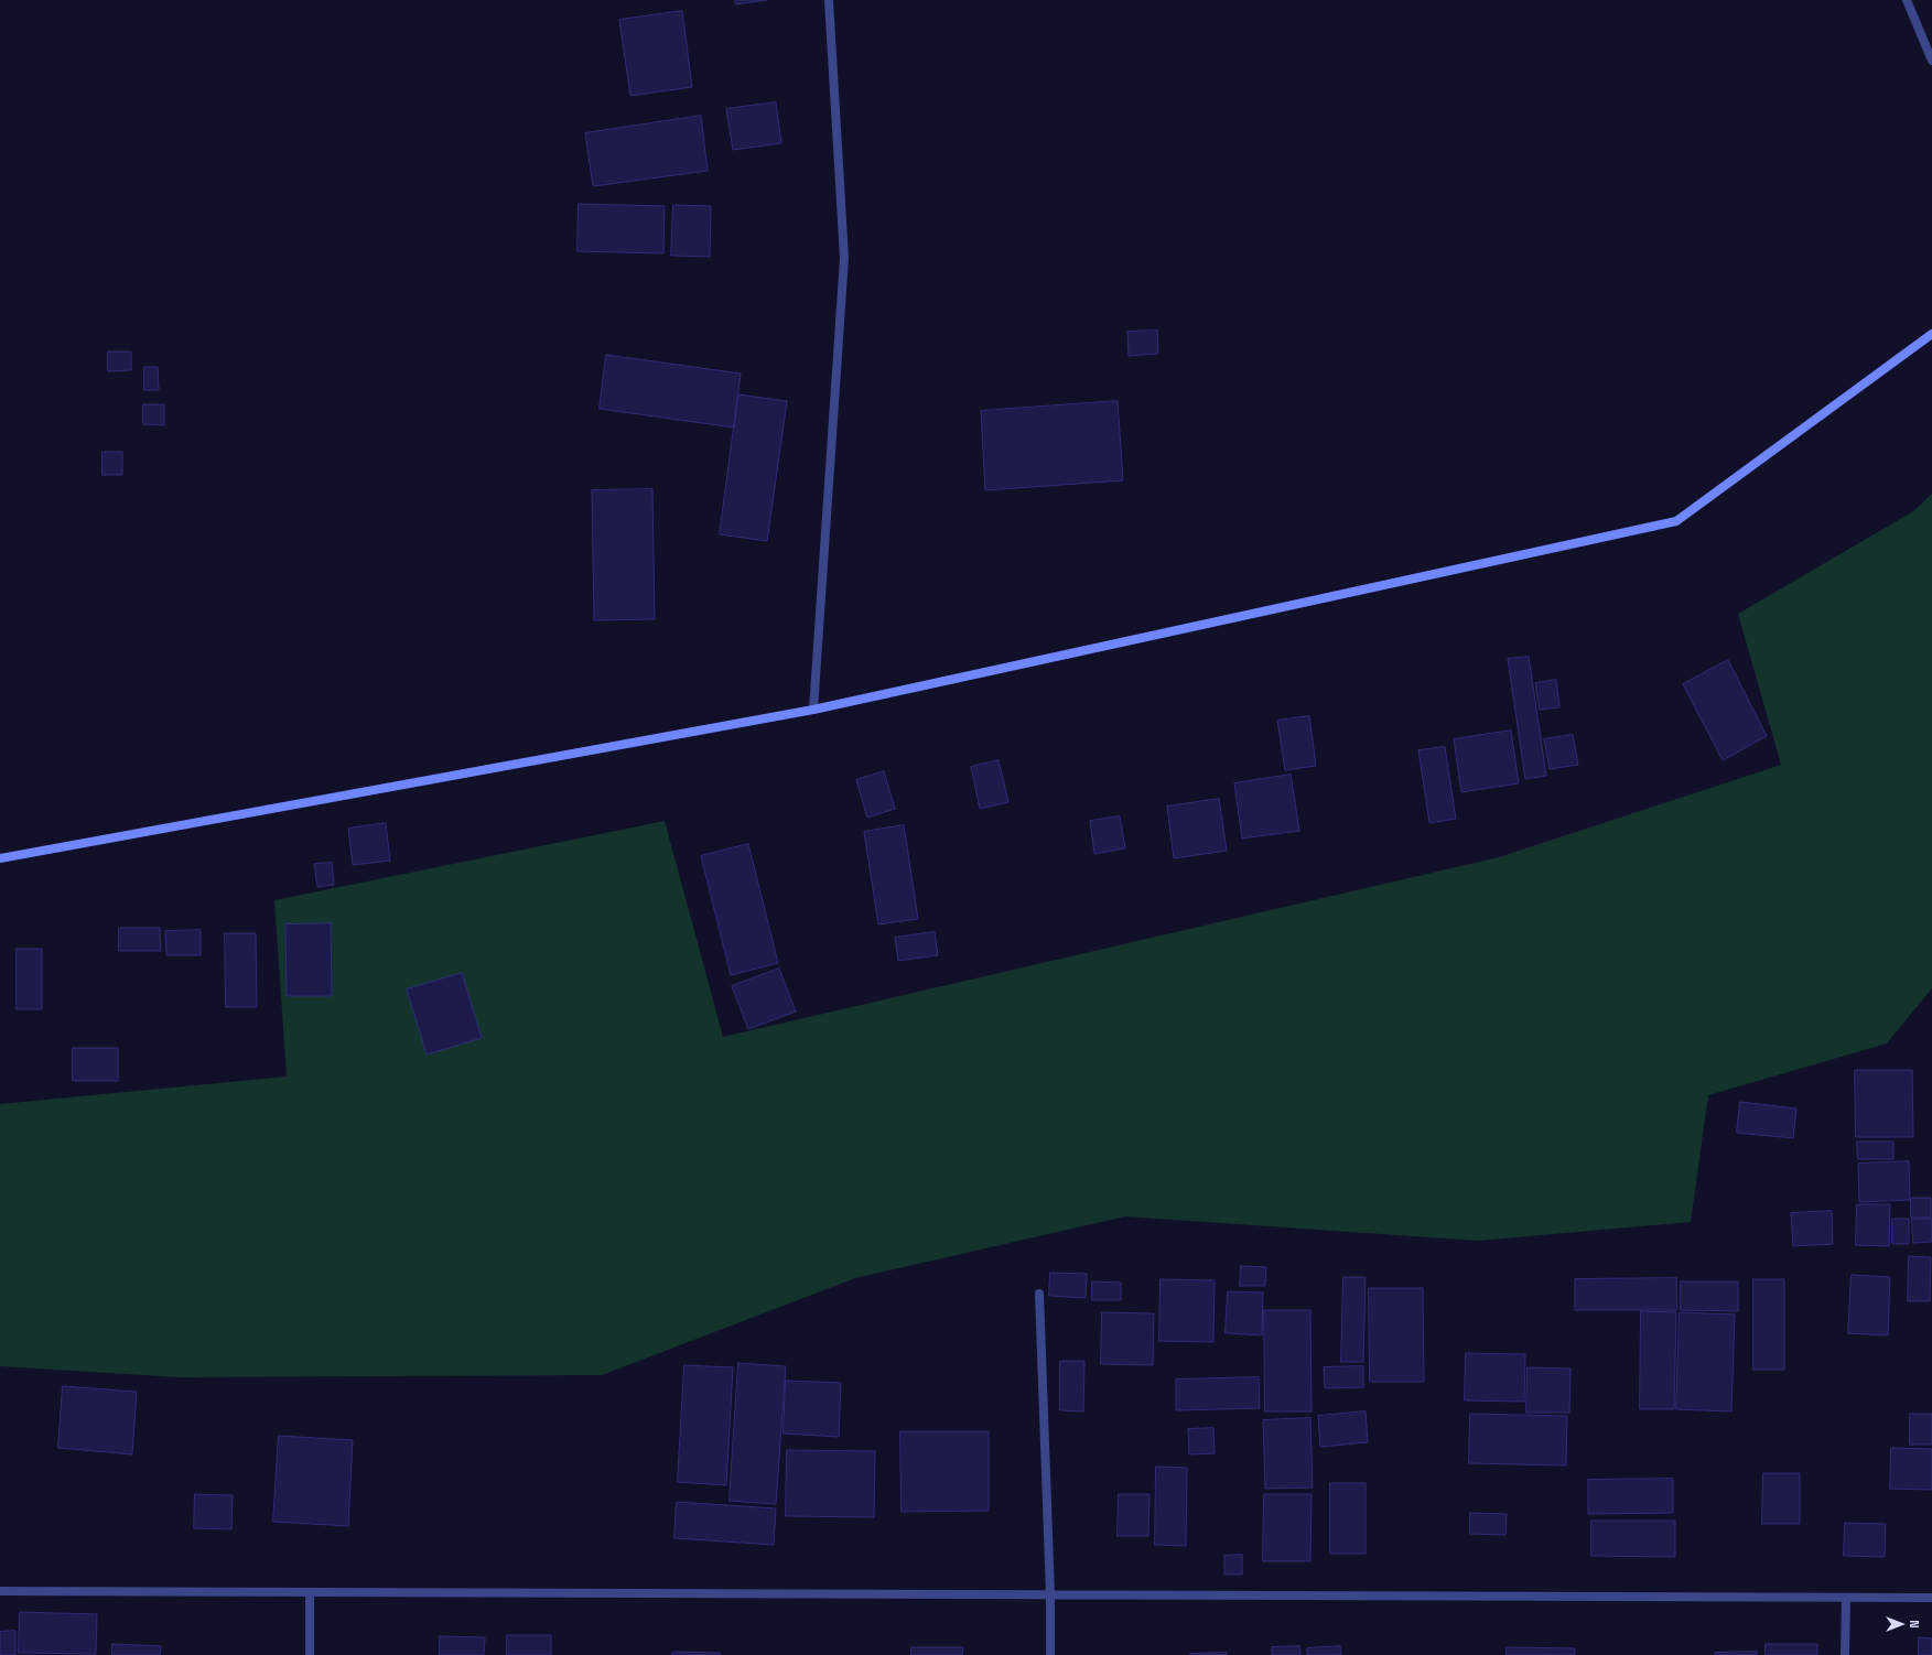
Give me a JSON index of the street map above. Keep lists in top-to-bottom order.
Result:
{
  "north": "right"
}
